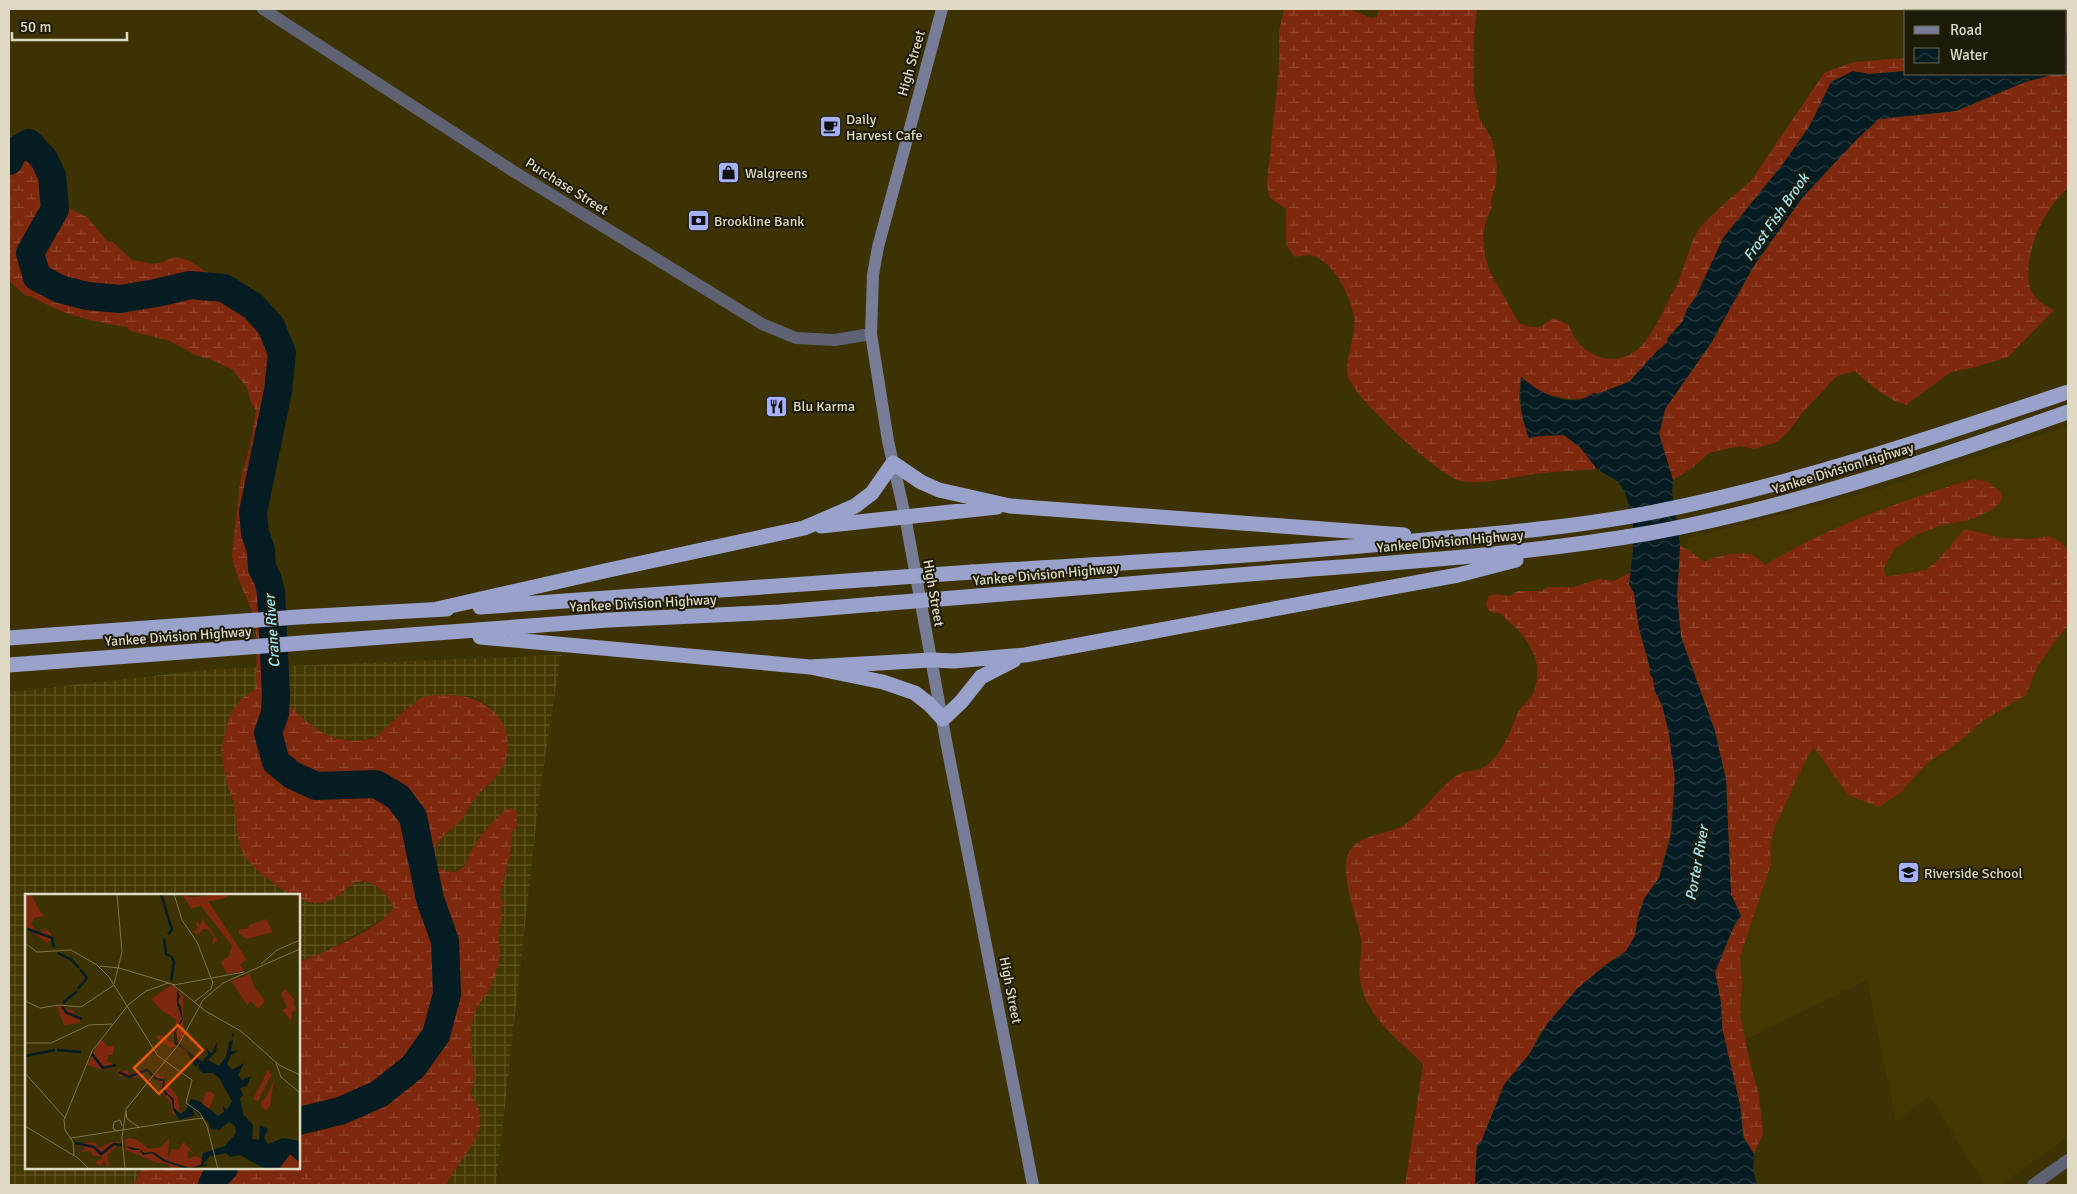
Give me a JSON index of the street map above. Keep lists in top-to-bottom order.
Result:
{
  "streets": {
    "highway": ["Yankee Division Highway"],
    "main road": ["High Street"],
    "street": ["Purchase Street"]
  },
  "crossings": [
    ["High Street", "Purchase Street"]
  ],
  "water": ["Frost Fish Brook", "Crane River", "Porter River"],
  "places": {
    "cafe": ["Daily Harvest Cafe"],
    "shop": ["Walgreens"],
    "bank": ["Brookline Bank"],
    "restaurant": ["Blu Karma"],
    "school or university": ["Riverside School"]
  },
  "legend": ["Road", "Water"],
  "scale_bar": "50 m"
}
